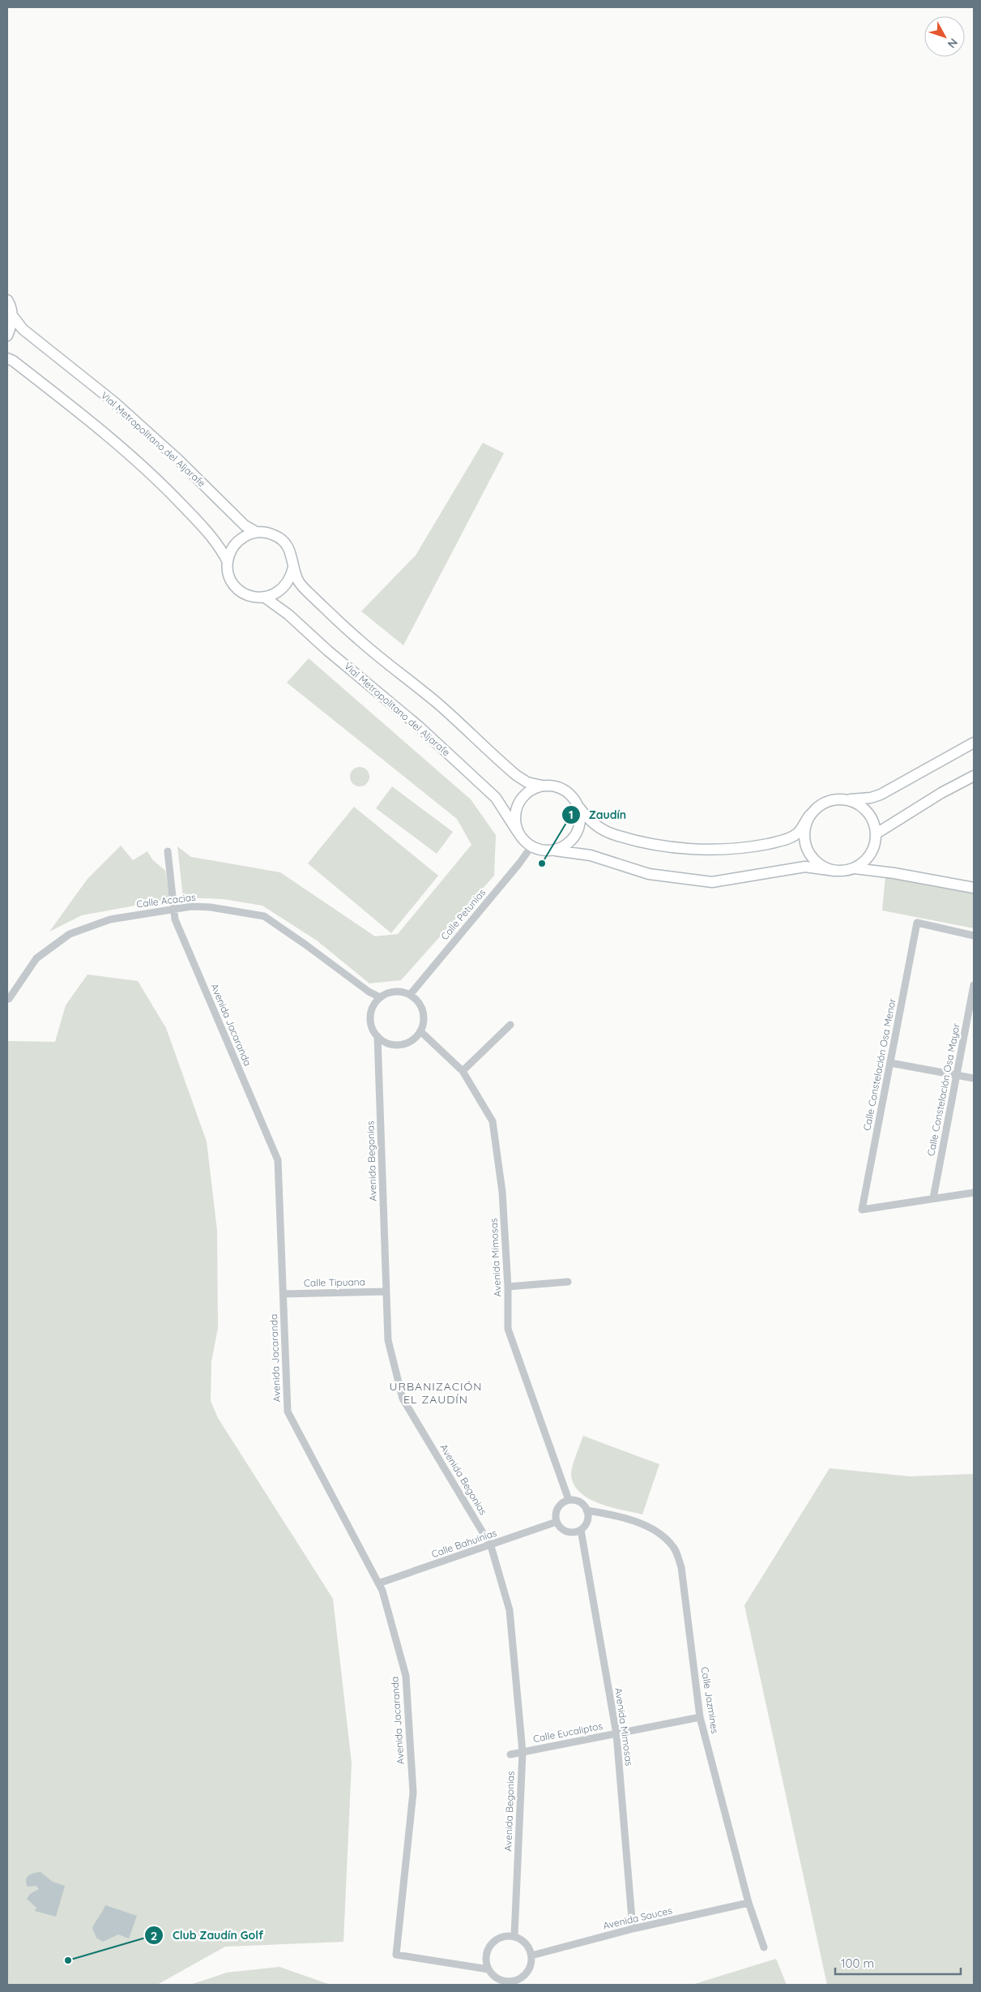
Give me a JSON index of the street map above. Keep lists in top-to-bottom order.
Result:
{
  "streets": {
    "main road": ["Vial Metropolitano del Aljarafe"],
    "street": [
      "Calle Acacias",
      "Calle Petunias",
      "Avenida Jacaranda",
      "Calle Constelación Osa Menor",
      "Calle Constelación Osa Mayor",
      "Avenida Begonias",
      "Avenida Mimosas",
      "Calle Tipuana",
      "Calle Bahuinias",
      "Calle Jazmines",
      "Calle Eucaliptos",
      "Avenida Sauces"
    ]
  },
  "crossings": [
    ["Vial Metropolitano del Aljarafe", "Calle Petunias"],
    ["Calle Acacias", "Calle Petunias"],
    ["Calle Acacias", "Avenida Jacaranda"],
    ["Calle Acacias", "Avenida Begonias"],
    ["Calle Acacias", "Avenida Mimosas"],
    ["Calle Petunias", "Avenida Begonias"],
    ["Calle Petunias", "Avenida Mimosas"],
    ["Avenida Jacaranda", "Avenida Begonias"],
    ["Avenida Jacaranda", "Calle Tipuana"],
    ["Avenida Jacaranda", "Calle Bahuinias"],
    ["Avenida Jacaranda", "Avenida Sauces"],
    ["Calle Constelación Osa Menor", "Calle Constelación Osa Mayor"],
    ["Avenida Begonias", "Avenida Mimosas"],
    ["Avenida Begonias", "Calle Tipuana"],
    ["Avenida Begonias", "Calle Bahuinias"],
    ["Avenida Begonias", "Calle Eucaliptos"],
    ["Avenida Begonias", "Avenida Sauces"],
    ["Avenida Mimosas", "Calle Bahuinias"],
    ["Avenida Mimosas", "Calle Jazmines"],
    ["Avenida Mimosas", "Calle Eucaliptos"],
    ["Avenida Mimosas", "Avenida Sauces"],
    ["Calle Bahuinias", "Calle Jazmines"],
    ["Calle Jazmines", "Calle Eucaliptos"],
    ["Calle Jazmines", "Avenida Sauces"]
  ],
  "districts": ["URBANIZACIÓN EL ZAUDÍN"],
  "places": ["Zaudín", "Club Zaudín Golf"],
  "scale_bar": "100 m",
  "north": "bottom right"
}
